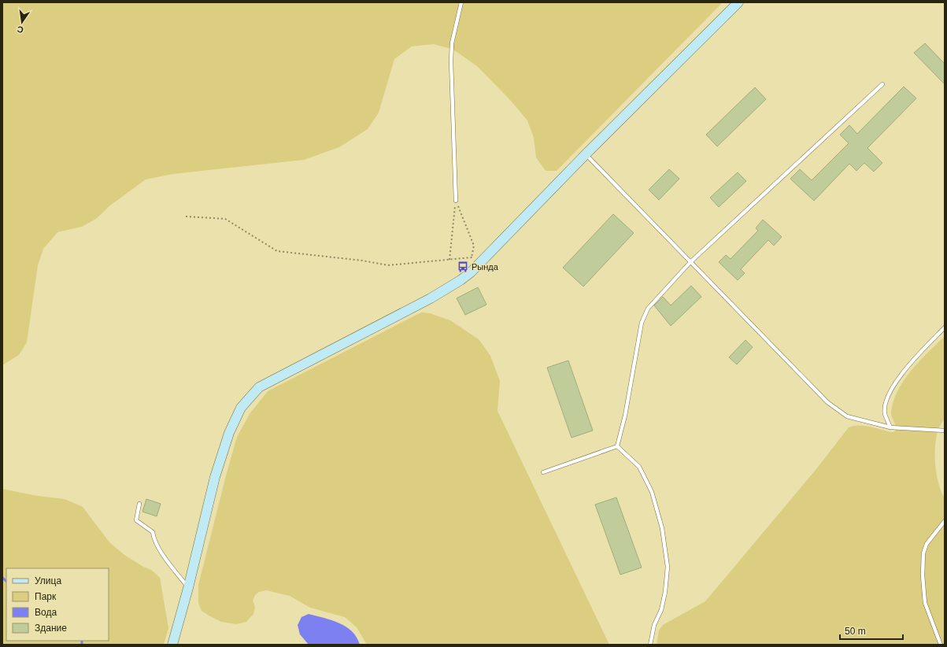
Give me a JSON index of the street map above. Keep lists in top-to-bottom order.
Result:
{
  "places": {
    "bus stop": ["Рында"]
  },
  "legend": [
    "Улица",
    "Парк",
    "Вода",
    "Здание"
  ],
  "scale_bar": "50 m",
  "north": "bottom"
}
